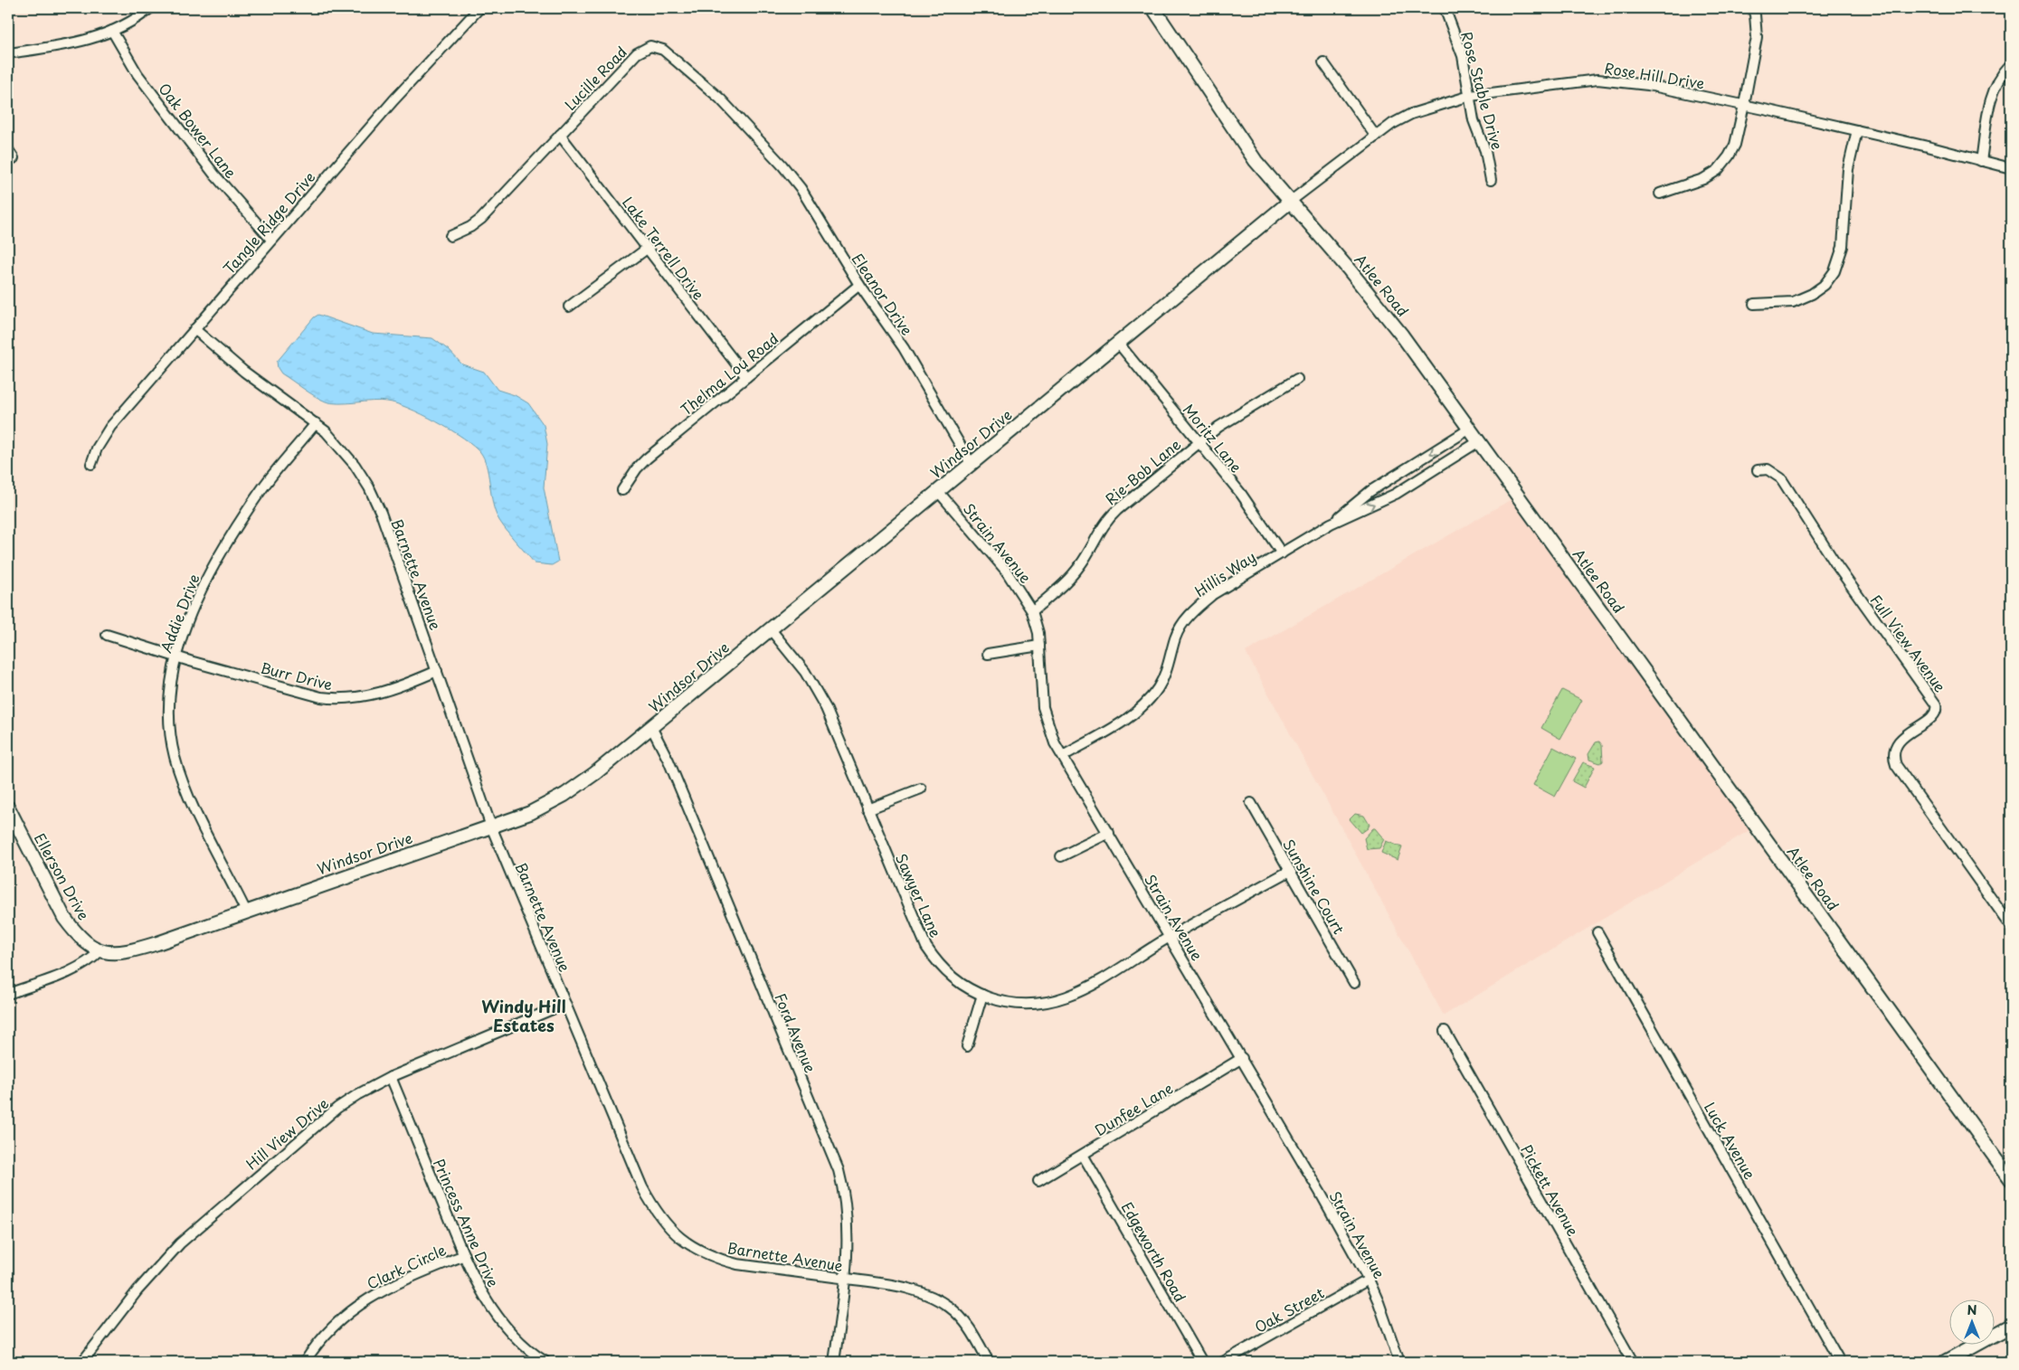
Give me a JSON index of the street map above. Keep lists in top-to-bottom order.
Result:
{
  "streets": {
    "street": [
      "Rose Hill Drive",
      "Lucille Road",
      "Rose Stable Drive",
      "Oak Bower Lane",
      "Tangle Ridge Drive",
      "Lake Terrell Drive",
      "Atlee Road",
      "Eleanor Drive",
      "Thelma Lou Road",
      "Moritz Lane",
      "Windsor Drive",
      "Rie-Bob Lane",
      "Strain Avenue",
      "Hillis Way",
      "Barnette Avenue",
      "Addie Drive",
      "Full View Avenue",
      "Burr Drive",
      "Ellerson Drive",
      "Sunshine Court",
      "Sawyer Lane",
      "Ford Avenue",
      "Dunfee Lane",
      "Hill View Drive",
      "Luck Avenue",
      "Pickett Avenue",
      "Princess Anne Drive",
      "Edgeworth Road",
      "Clark Circle",
      "Oak Street"
    ]
  },
  "crossings": [
    ["Rose Hill Drive", "Rose Stable Drive"],
    ["Rose Hill Drive", "Atlee Road"],
    ["Rose Hill Drive", "Windsor Drive"],
    ["Lucille Road", "Lake Terrell Drive"],
    ["Lucille Road", "Eleanor Drive"],
    ["Oak Bower Lane", "Tangle Ridge Drive"],
    ["Tangle Ridge Drive", "Barnette Avenue"],
    ["Lake Terrell Drive", "Thelma Lou Road"],
    ["Atlee Road", "Windsor Drive"],
    ["Atlee Road", "Hillis Way"],
    ["Eleanor Drive", "Thelma Lou Road"],
    ["Eleanor Drive", "Windsor Drive"],
    ["Moritz Lane", "Windsor Drive"],
    ["Moritz Lane", "Rie-Bob Lane"],
    ["Moritz Lane", "Hillis Way"],
    ["Windsor Drive", "Strain Avenue"],
    ["Windsor Drive", "Barnette Avenue"],
    ["Windsor Drive", "Addie Drive"],
    ["Windsor Drive", "Ellerson Drive"],
    ["Windsor Drive", "Sawyer Lane"],
    ["Windsor Drive", "Ford Avenue"],
    ["Rie-Bob Lane", "Strain Avenue"],
    ["Strain Avenue", "Hillis Way"],
    ["Strain Avenue", "Sawyer Lane"],
    ["Strain Avenue", "Dunfee Lane"],
    ["Strain Avenue", "Oak Street"],
    ["Barnette Avenue", "Addie Drive"],
    ["Barnette Avenue", "Burr Drive"],
    ["Barnette Avenue", "Ford Avenue"],
    ["Barnette Avenue", "Hill View Drive"],
    ["Addie Drive", "Burr Drive"],
    ["Sunshine Court", "Sawyer Lane"],
    ["Dunfee Lane", "Edgeworth Road"],
    ["Hill View Drive", "Princess Anne Drive"],
    ["Princess Anne Drive", "Clark Circle"]
  ],
  "districts": ["Windy Hill Estates"],
  "north": "top"
}
